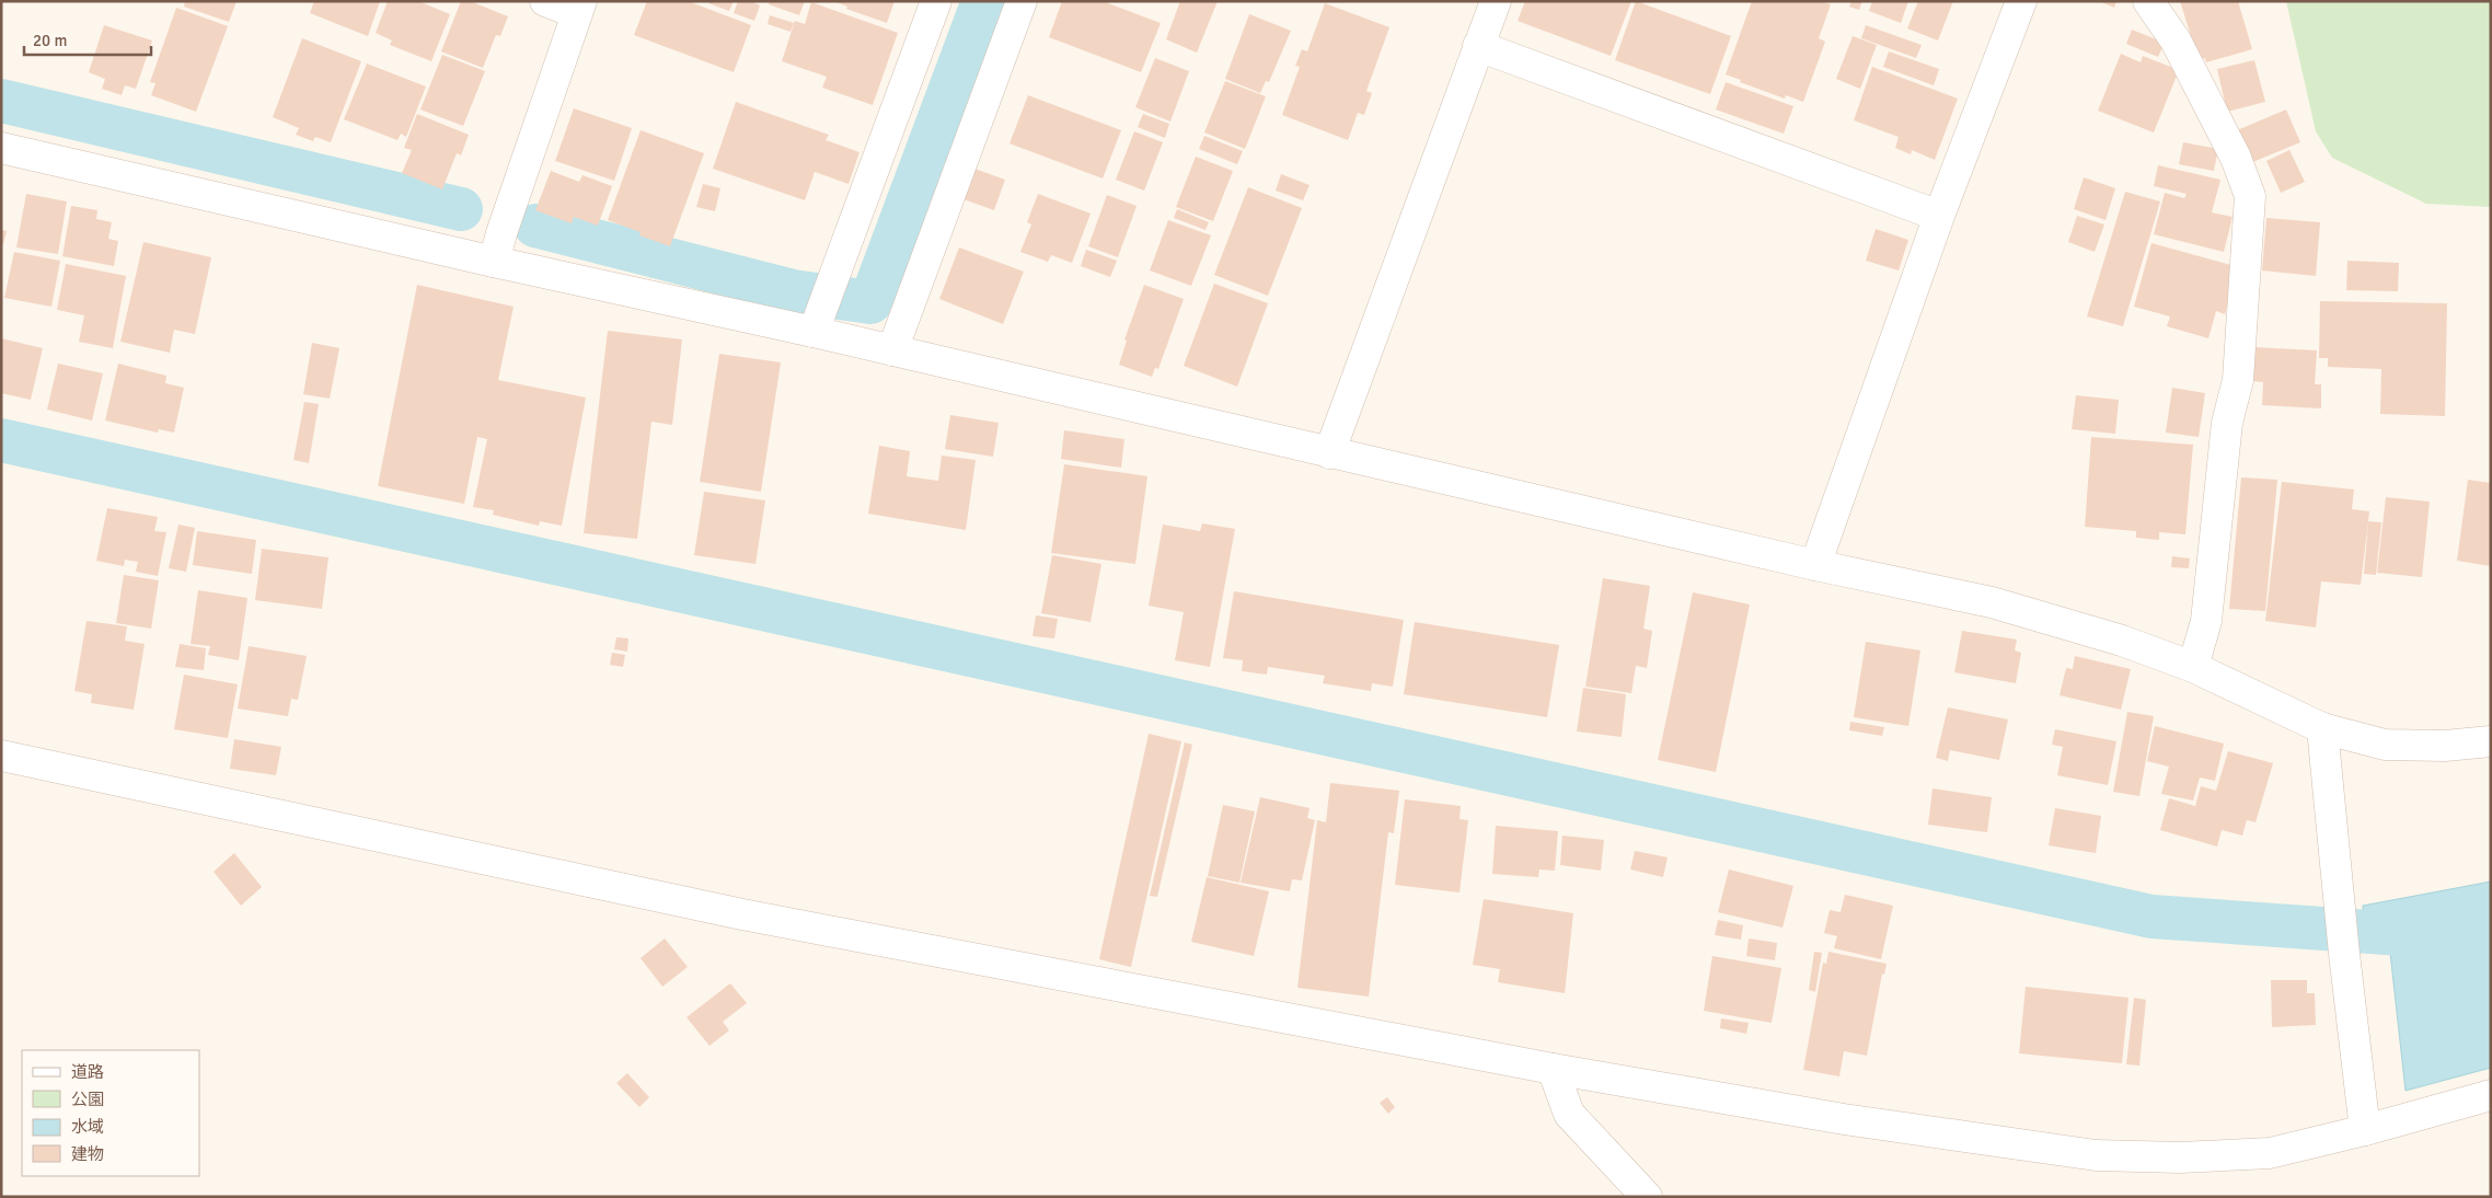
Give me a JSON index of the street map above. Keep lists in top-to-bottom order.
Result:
{
  "legend": [
    "道路",
    "公園",
    "水域",
    "建物"
  ],
  "scale_bar": "20 m"
}
